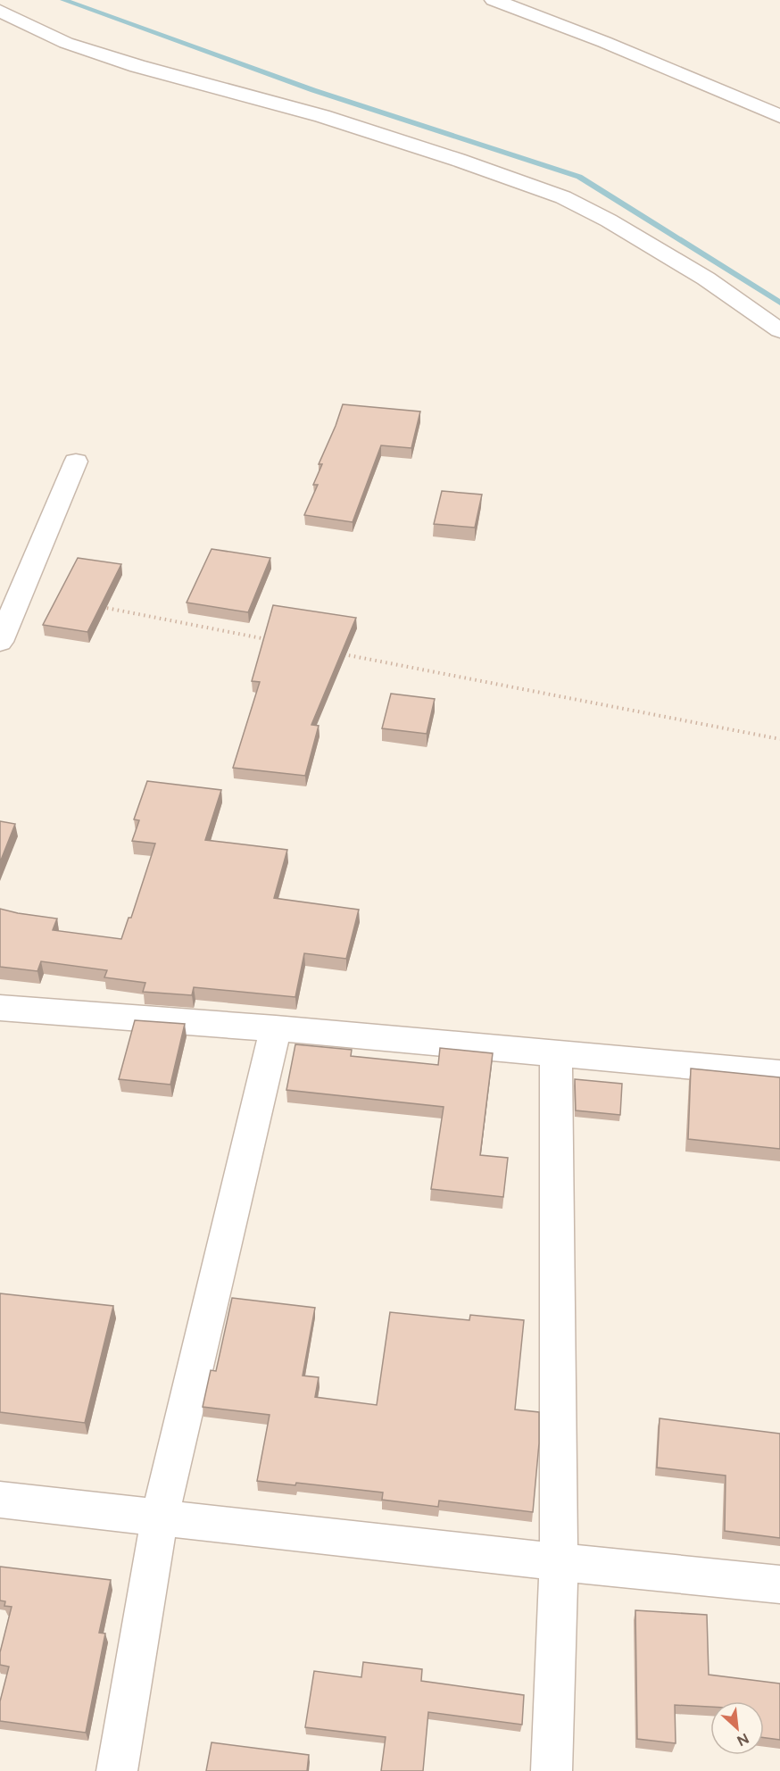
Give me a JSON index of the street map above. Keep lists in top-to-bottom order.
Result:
{
  "north": "bottom right"
}
